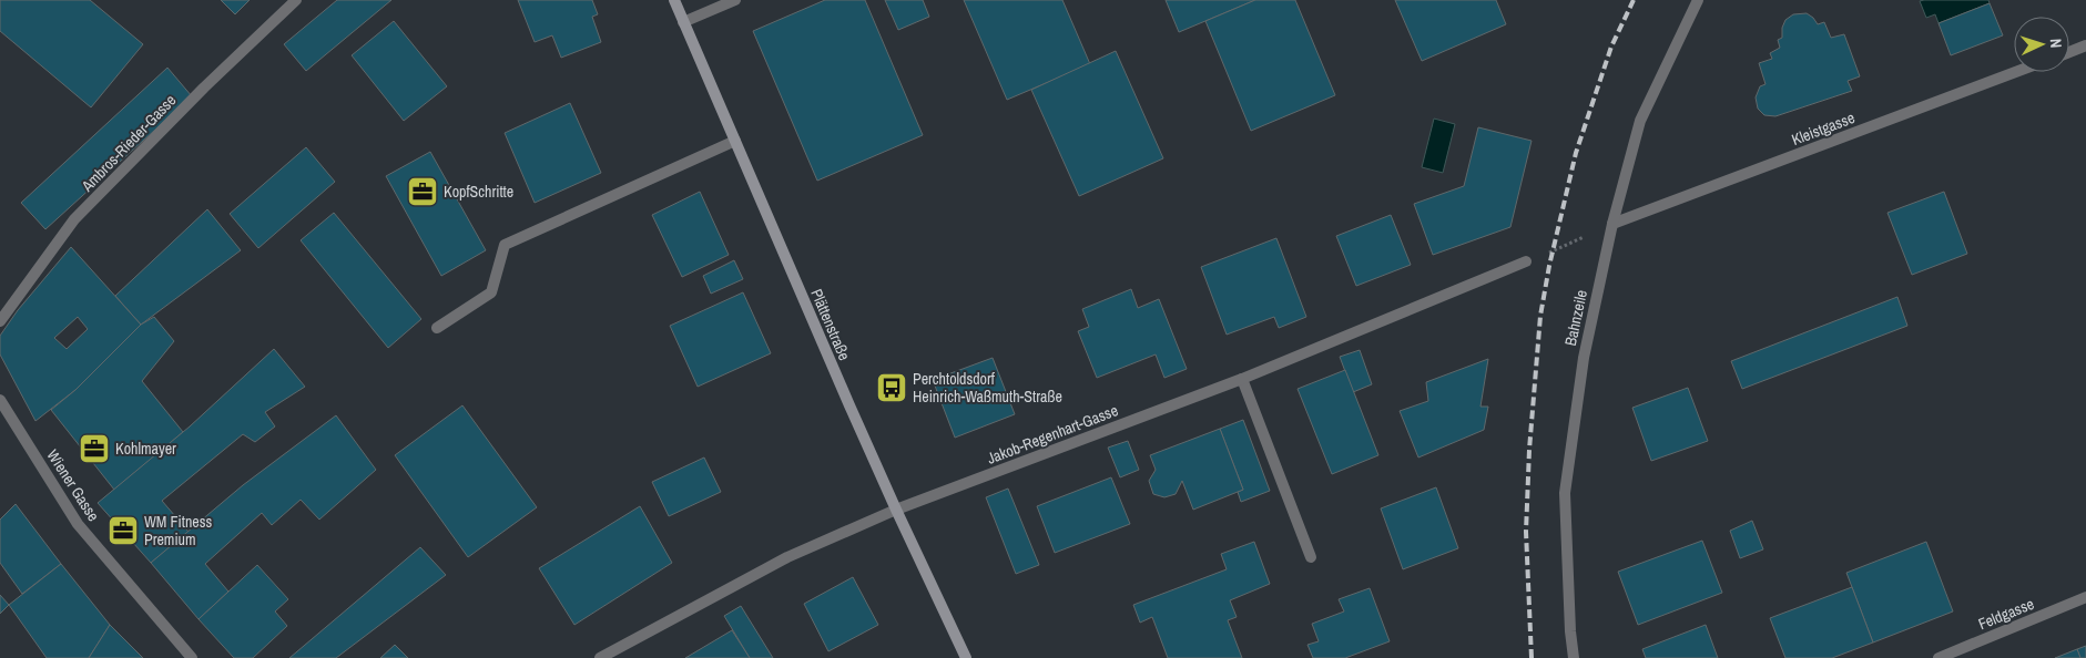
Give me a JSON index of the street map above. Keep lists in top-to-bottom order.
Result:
{
  "streets": {
    "main road": ["Plättenstraße"],
    "street": [
      "Kleistgasse",
      "Ambros-Rieder-Gasse",
      "Bahnzeile",
      "Jakob-Regenhart-Gasse",
      "Wiener Gasse",
      "Feldgasse"
    ]
  },
  "crossings": [
    ["Kleistgasse", "Bahnzeile"],
    ["Plättenstraße", "Jakob-Regenhart-Gasse"]
  ],
  "places": {
    "office": ["KopfSchritte", "Kohlmayer", "WM Fitness Premium"],
    "bus stop": ["Perchtoldsdorf Heinrich-Waßmuth-Straße"]
  },
  "north": "right"
}
